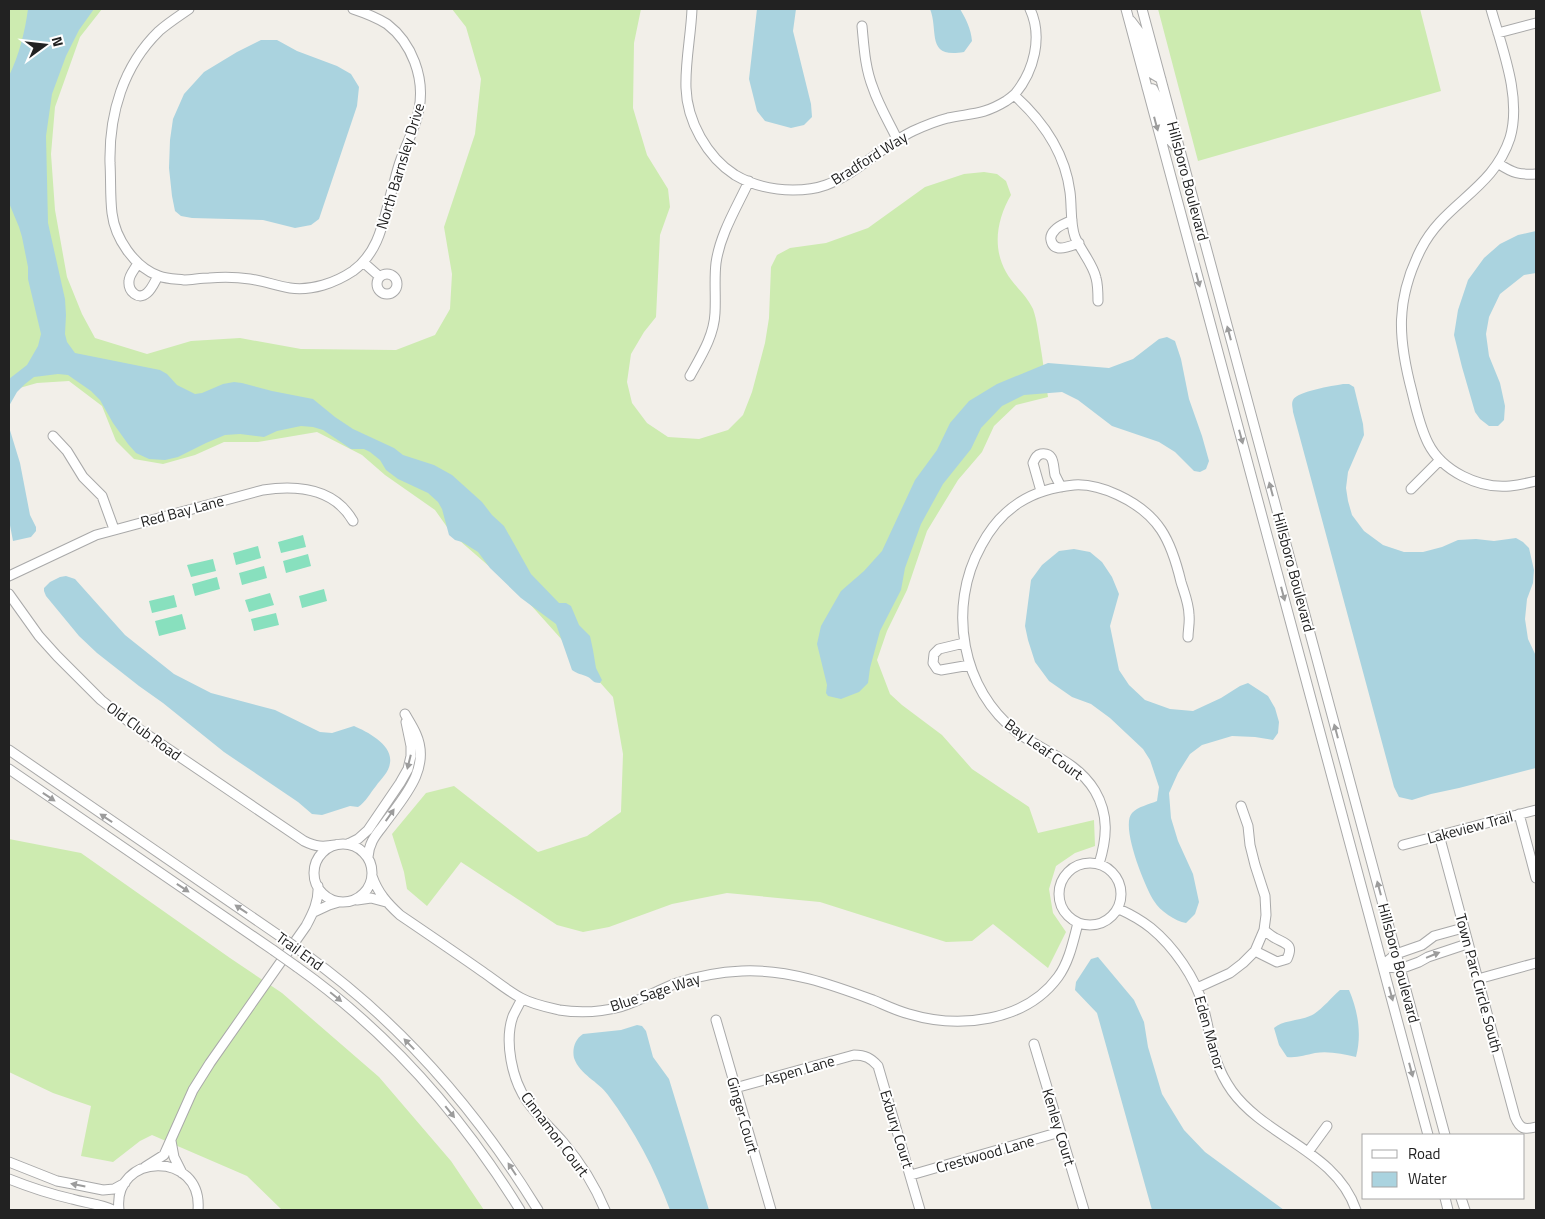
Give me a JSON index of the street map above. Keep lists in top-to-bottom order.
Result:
{
  "streets": {
    "street": [
      "Bradford Way",
      "North Barnsley Drive",
      "Hillsboro Boulevard",
      "Red Bay Lane",
      "Old Club Road",
      "Bay Leaf Court",
      "Lakeview Trail",
      "Trail End",
      "Town Parc Circle South",
      "Blue Sage Way",
      "Eden Manor",
      "Aspen Lane",
      "Ginger Court",
      "Kenley Court",
      "Exbury Court",
      "Cinnamon Court",
      "Crestwood Lane"
    ]
  },
  "crossings": [
    ["Old Club Road", "Blue Sage Way"],
    ["Bay Leaf Court", "Blue Sage Way"],
    ["Bay Leaf Court", "Eden Manor"],
    ["Lakeview Trail", "Town Parc Circle South"],
    ["Blue Sage Way", "Eden Manor"],
    ["Blue Sage Way", "Cinnamon Court"],
    ["Aspen Lane", "Ginger Court"],
    ["Aspen Lane", "Exbury Court"],
    ["Kenley Court", "Crestwood Lane"],
    ["Exbury Court", "Crestwood Lane"]
  ],
  "legend": ["Road", "Water"],
  "north": "right"
}
